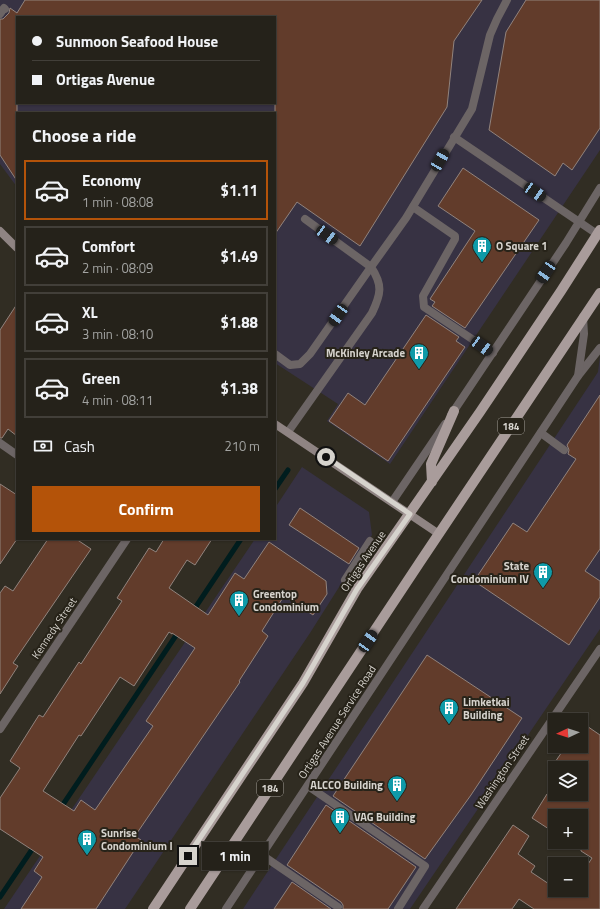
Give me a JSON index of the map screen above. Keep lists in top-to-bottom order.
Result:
{
  "streets": {
    "main road": ["184", "Ortigas Avenue"],
    "street": ["Kennedy Street", "Ortigas Avenue Service Road", "Washington Street"]
  },
  "crossings": [
    ["184", "Ortigas Avenue Service Road"]
  ],
  "places": {
    "building": [
      "O Square 1",
      "McKinley Arcade",
      "State Condominium IV",
      "Greentop Condominium",
      "Limketkai Building",
      "ALCCO Building",
      "VAG Building",
      "Sunrise Condominium I"
    ]
  },
  "north": "left",
  "page": {
    "banner": ["Sunmoon Seafood House", "Ortigas Avenue"],
    "heading": "Choose a ride",
    "list": [
      {
        "name": "Economy",
        "note": "1 min · 08:08",
        "value": "$1.11"
      },
      {
        "name": "Comfort",
        "note": "2 min · 08:09",
        "value": "$1.49"
      },
      {
        "name": "XL",
        "note": "3 min · 08:10",
        "value": "$1.88"
      },
      {
        "name": "Green",
        "note": "4 min · 08:11",
        "value": "$1.38"
      }
    ],
    "pay": ["Cash", "210 m"],
    "buttons": "Confirm",
    "map_buttons": ["+", "−"],
    "bubble": "1 min"
  }
}
